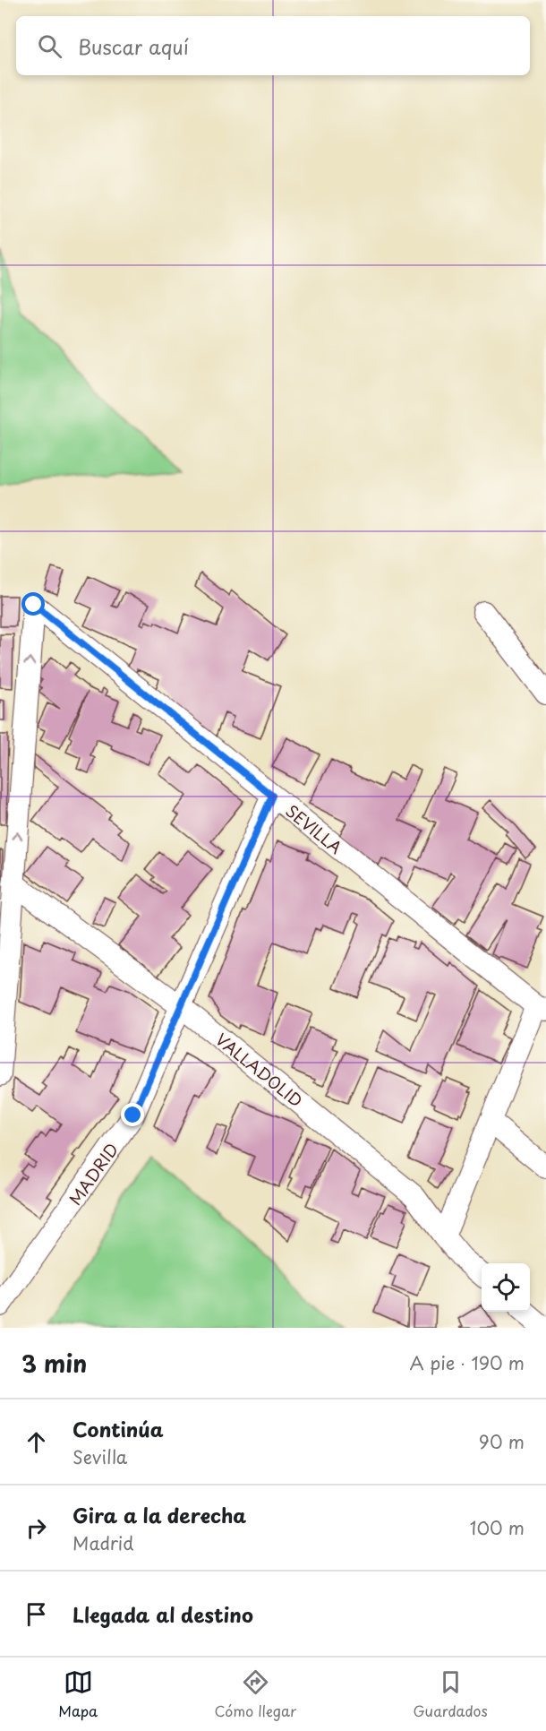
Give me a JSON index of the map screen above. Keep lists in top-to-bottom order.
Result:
{
  "streets": {
    "street": ["SEVILLA", "VALLADOLID", "MADRID"]
  },
  "crossings": [
    ["SEVILLA", "VALLADOLID"],
    ["SEVILLA", "MADRID"],
    ["VALLADOLID", "MADRID"]
  ],
  "page": {
    "search": "Buscar aquí",
    "heading": ["3 min", "A pie · 190 m"],
    "list": [
      ["Continúa", "Sevilla", "90 m"],
      ["Gira a la derecha", "Madrid", "100 m"],
      "Llegada al destino"
    ],
    "nav": ["Mapa", "Cómo llegar", "Guardados"]
  }
}
